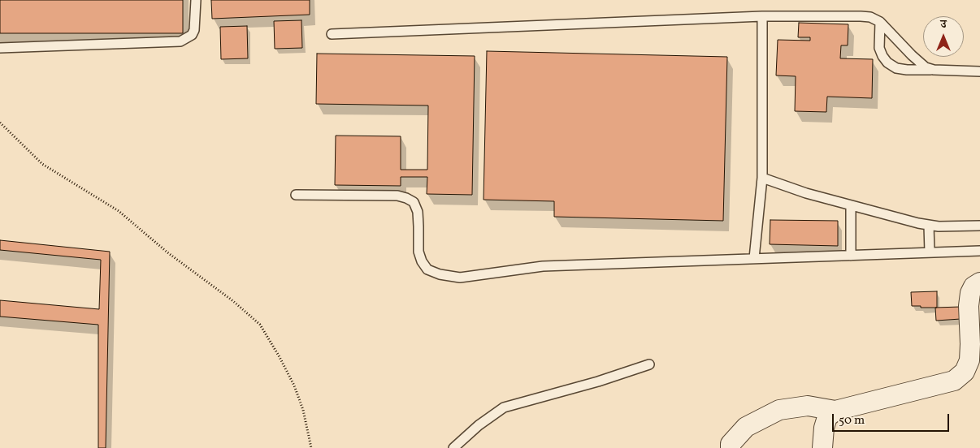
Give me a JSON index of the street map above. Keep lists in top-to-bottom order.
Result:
{
  "scale_bar": "50 m",
  "north": "top"
}
